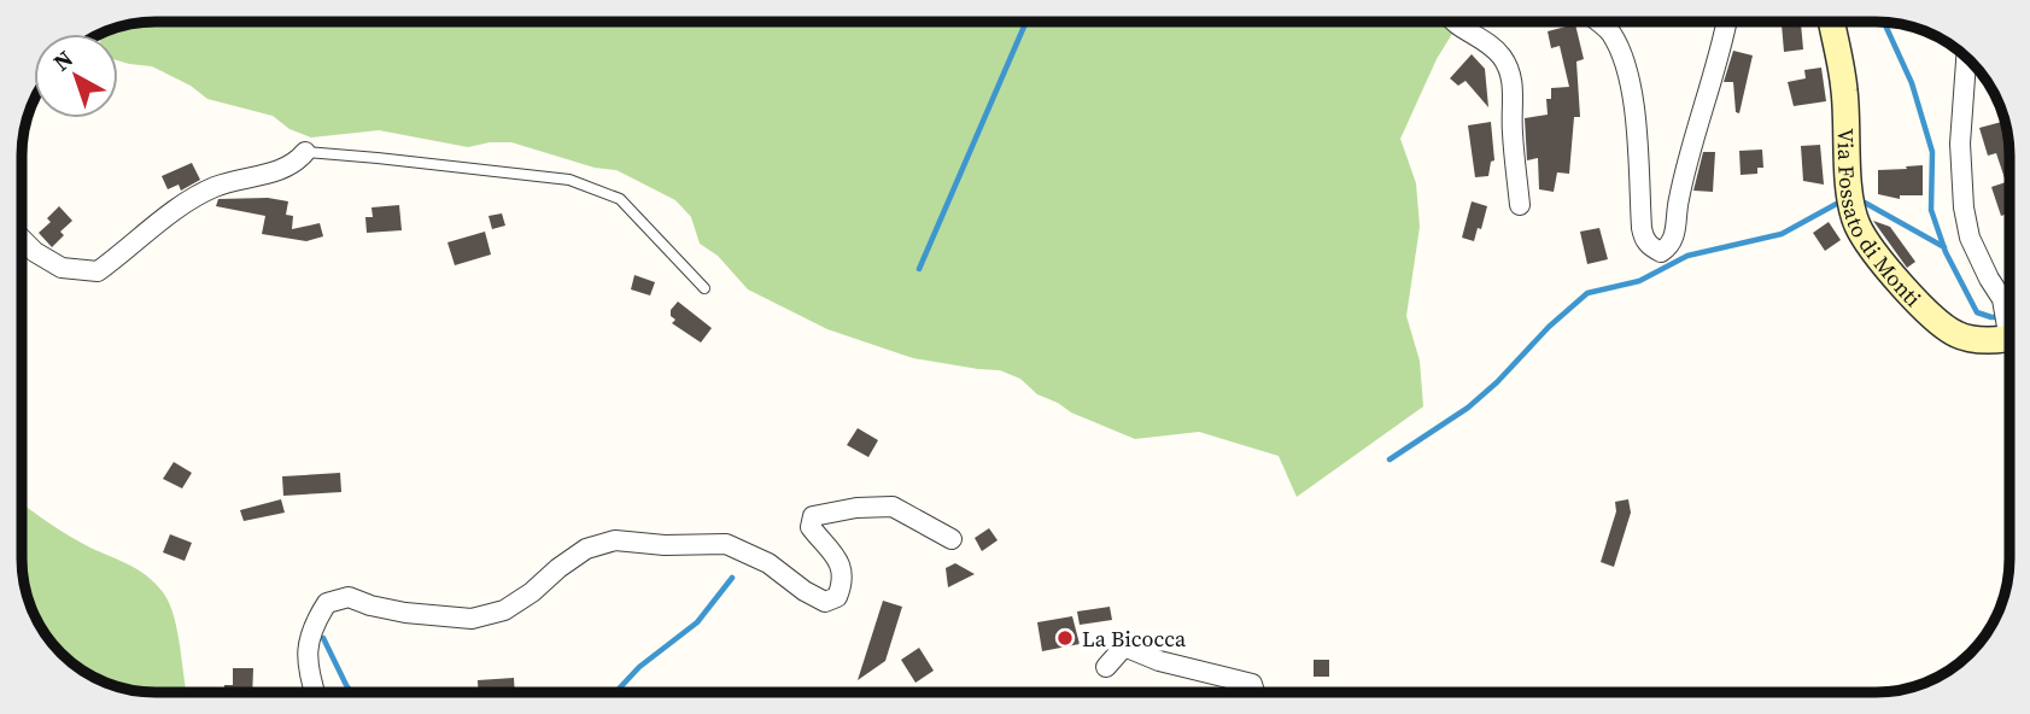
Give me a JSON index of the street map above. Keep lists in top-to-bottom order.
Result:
{
  "streets": {
    "street": ["Via Fossato di Monti"]
  },
  "places": ["La Bicocca"],
  "north": "top left"
}
